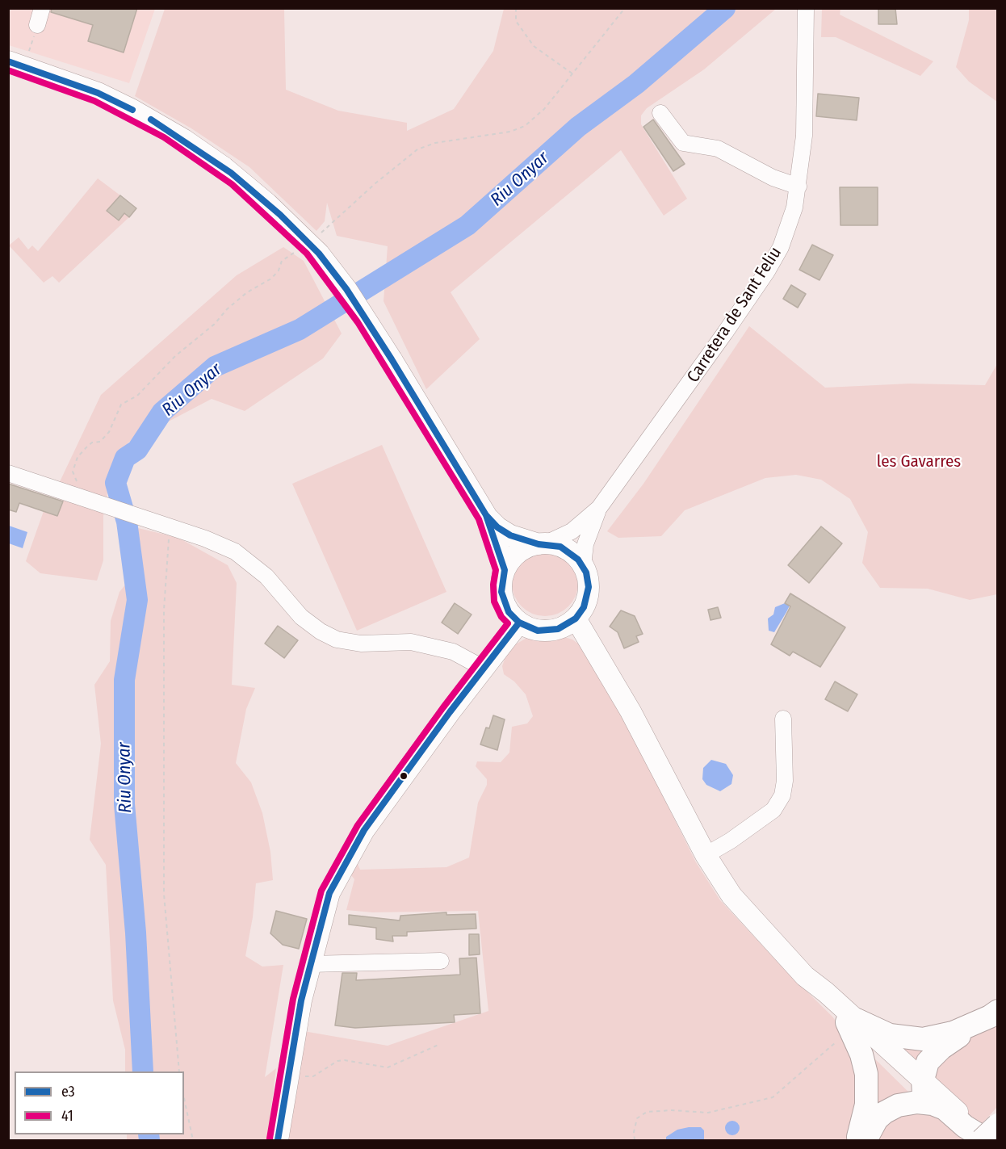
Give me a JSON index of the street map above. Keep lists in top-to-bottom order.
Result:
{
  "streets": {
    "street": ["Carretera de Sant Feliu"]
  },
  "water": ["Riu Onyar"],
  "parks": ["les Gavarres"],
  "lines": ["transit line e3", "transit line 41"],
  "legend": ["e3", "41"]
}
